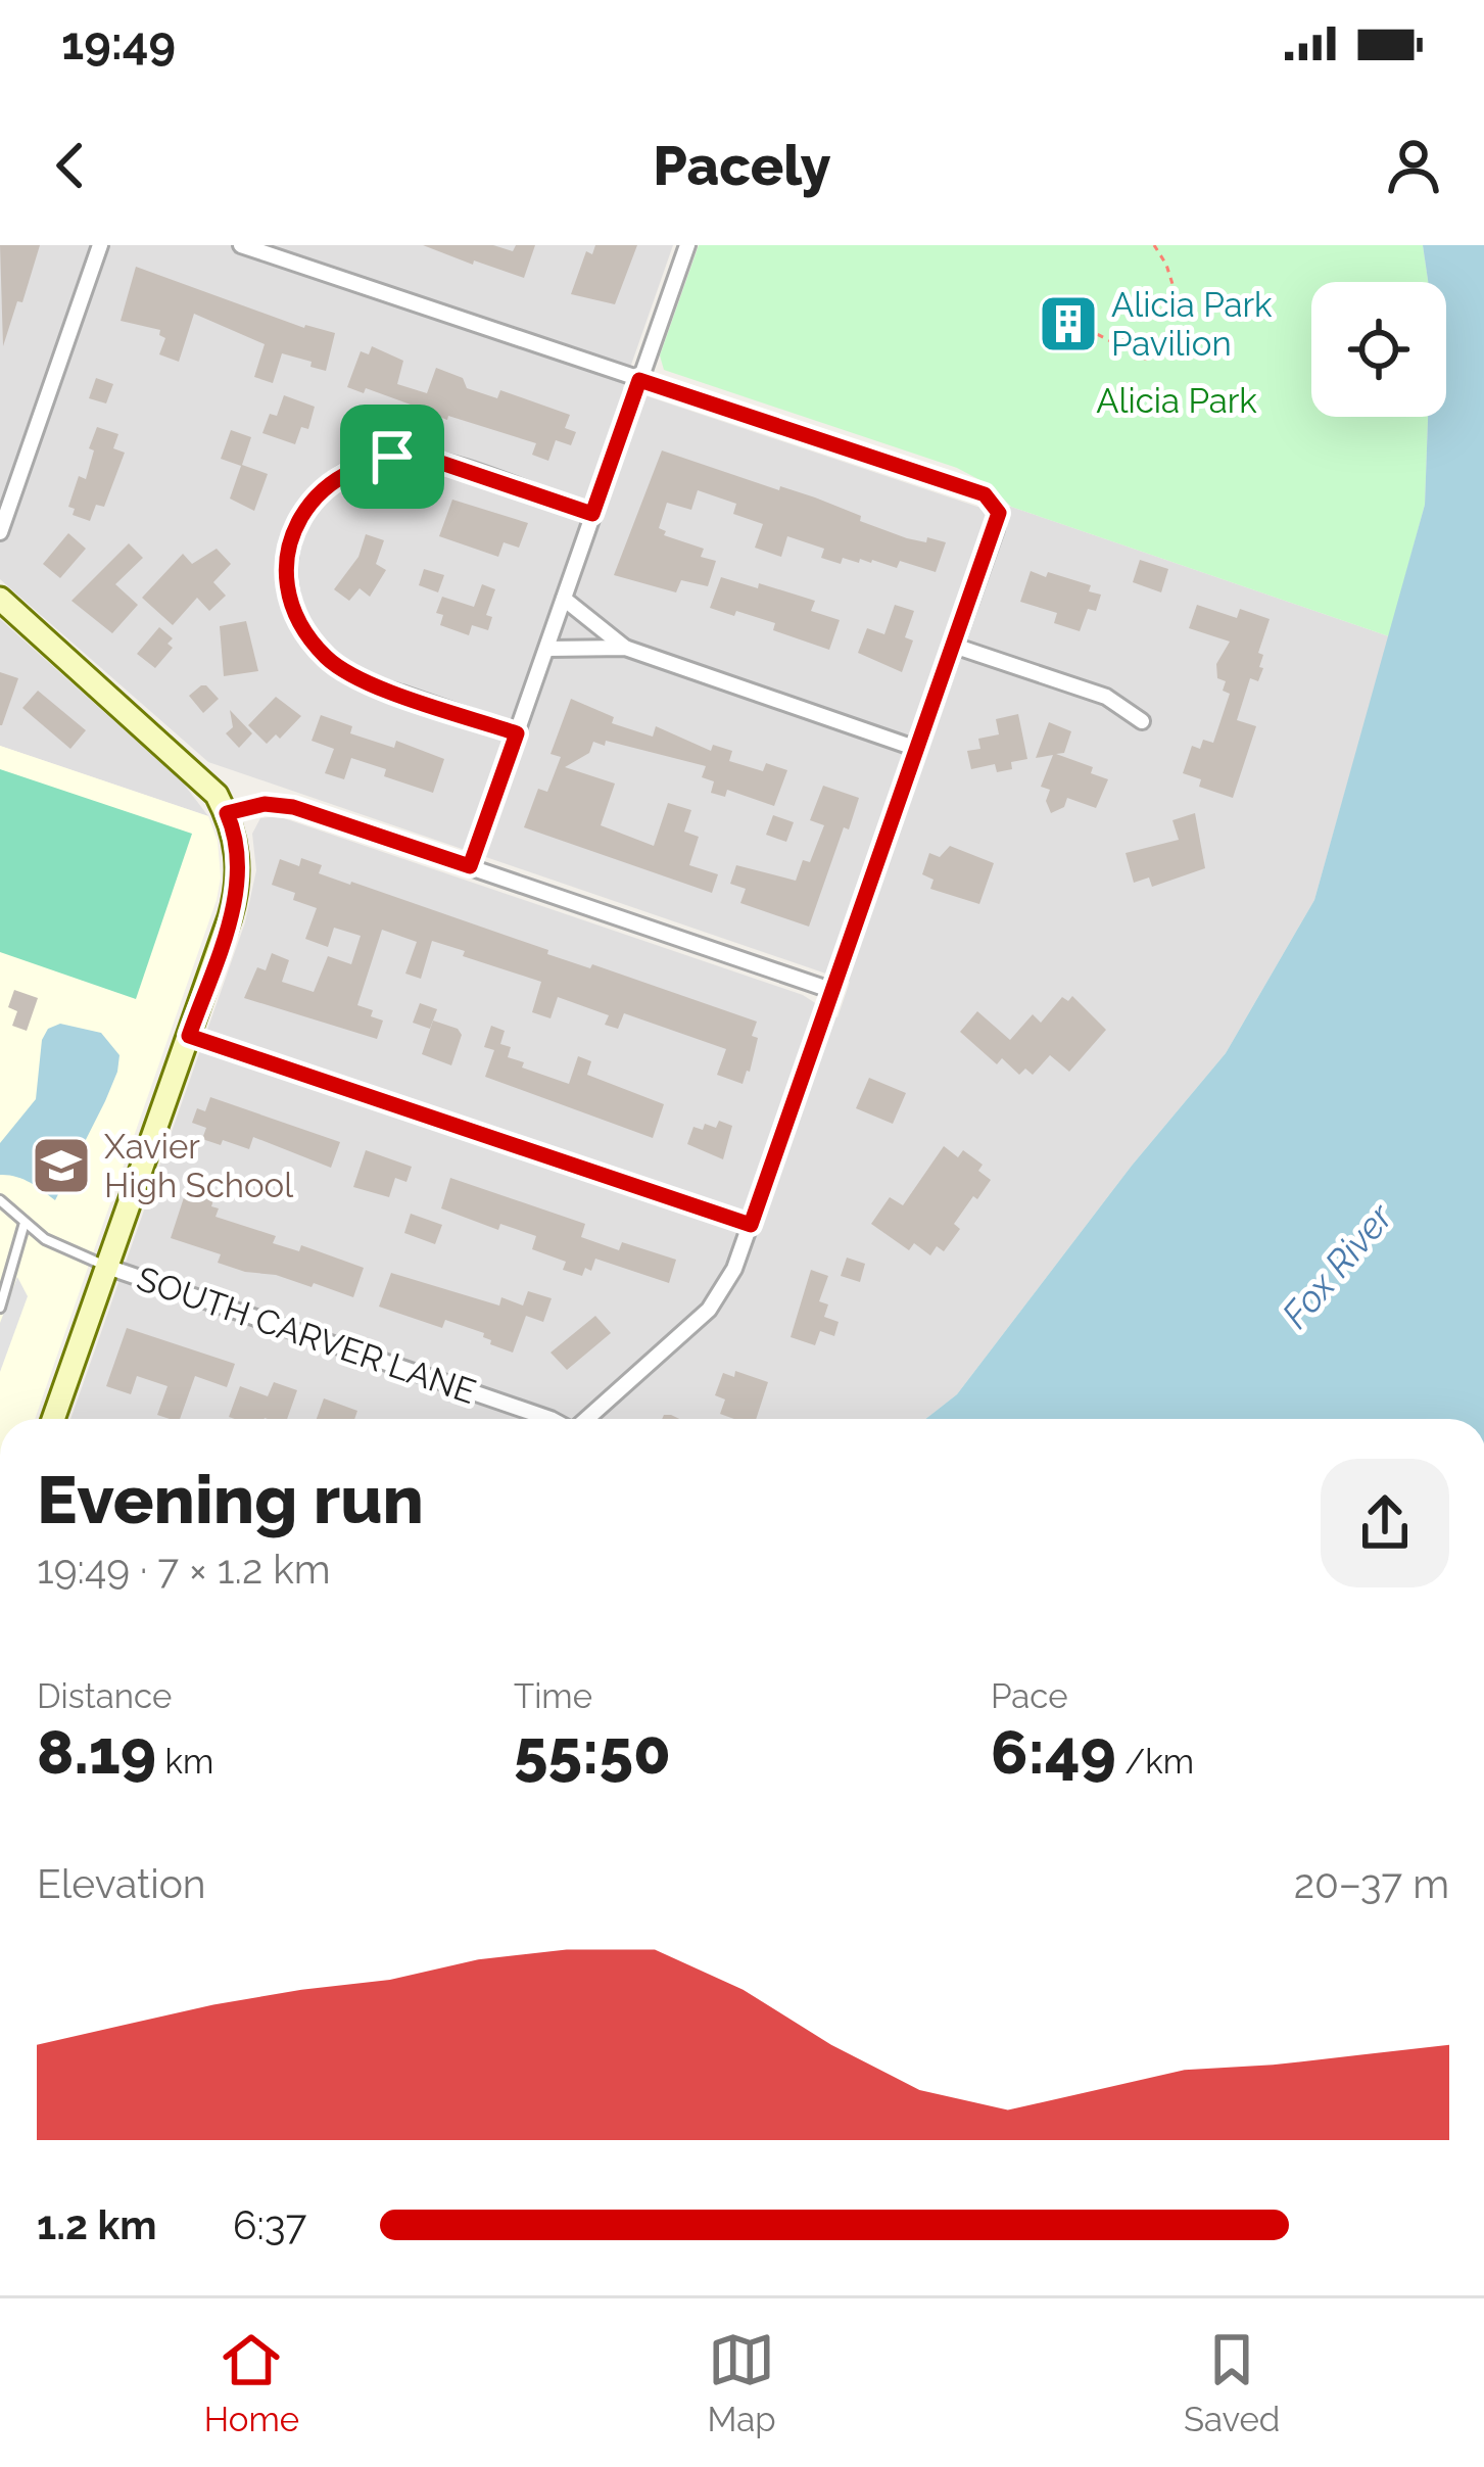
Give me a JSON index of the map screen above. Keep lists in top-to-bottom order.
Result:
{
  "streets": {
    "street": ["SOUTH CARVER LANE"]
  },
  "water": ["Fox River"],
  "parks": ["Alicia Park"],
  "places": {
    "building": ["Alicia Park Pavilion"],
    "school or university": ["Xavier High School"]
  },
  "page": {
    "status": "19:49",
    "header": "Pacely",
    "heading": ["Evening run", "19:49 · 7 × 1.2 km"],
    "stats": [
      ["Distance", "8.19 km"],
      ["Time", "55:50"],
      ["Pace", "6:49 /km"]
    ],
    "chart": ["Elevation", "20–37 m"],
    "list": [
      {
        "name": "1.2 km",
        "note": "6:37"
      }
    ],
    "tabs": ["Home", "Map", "Saved"]
  }
}
